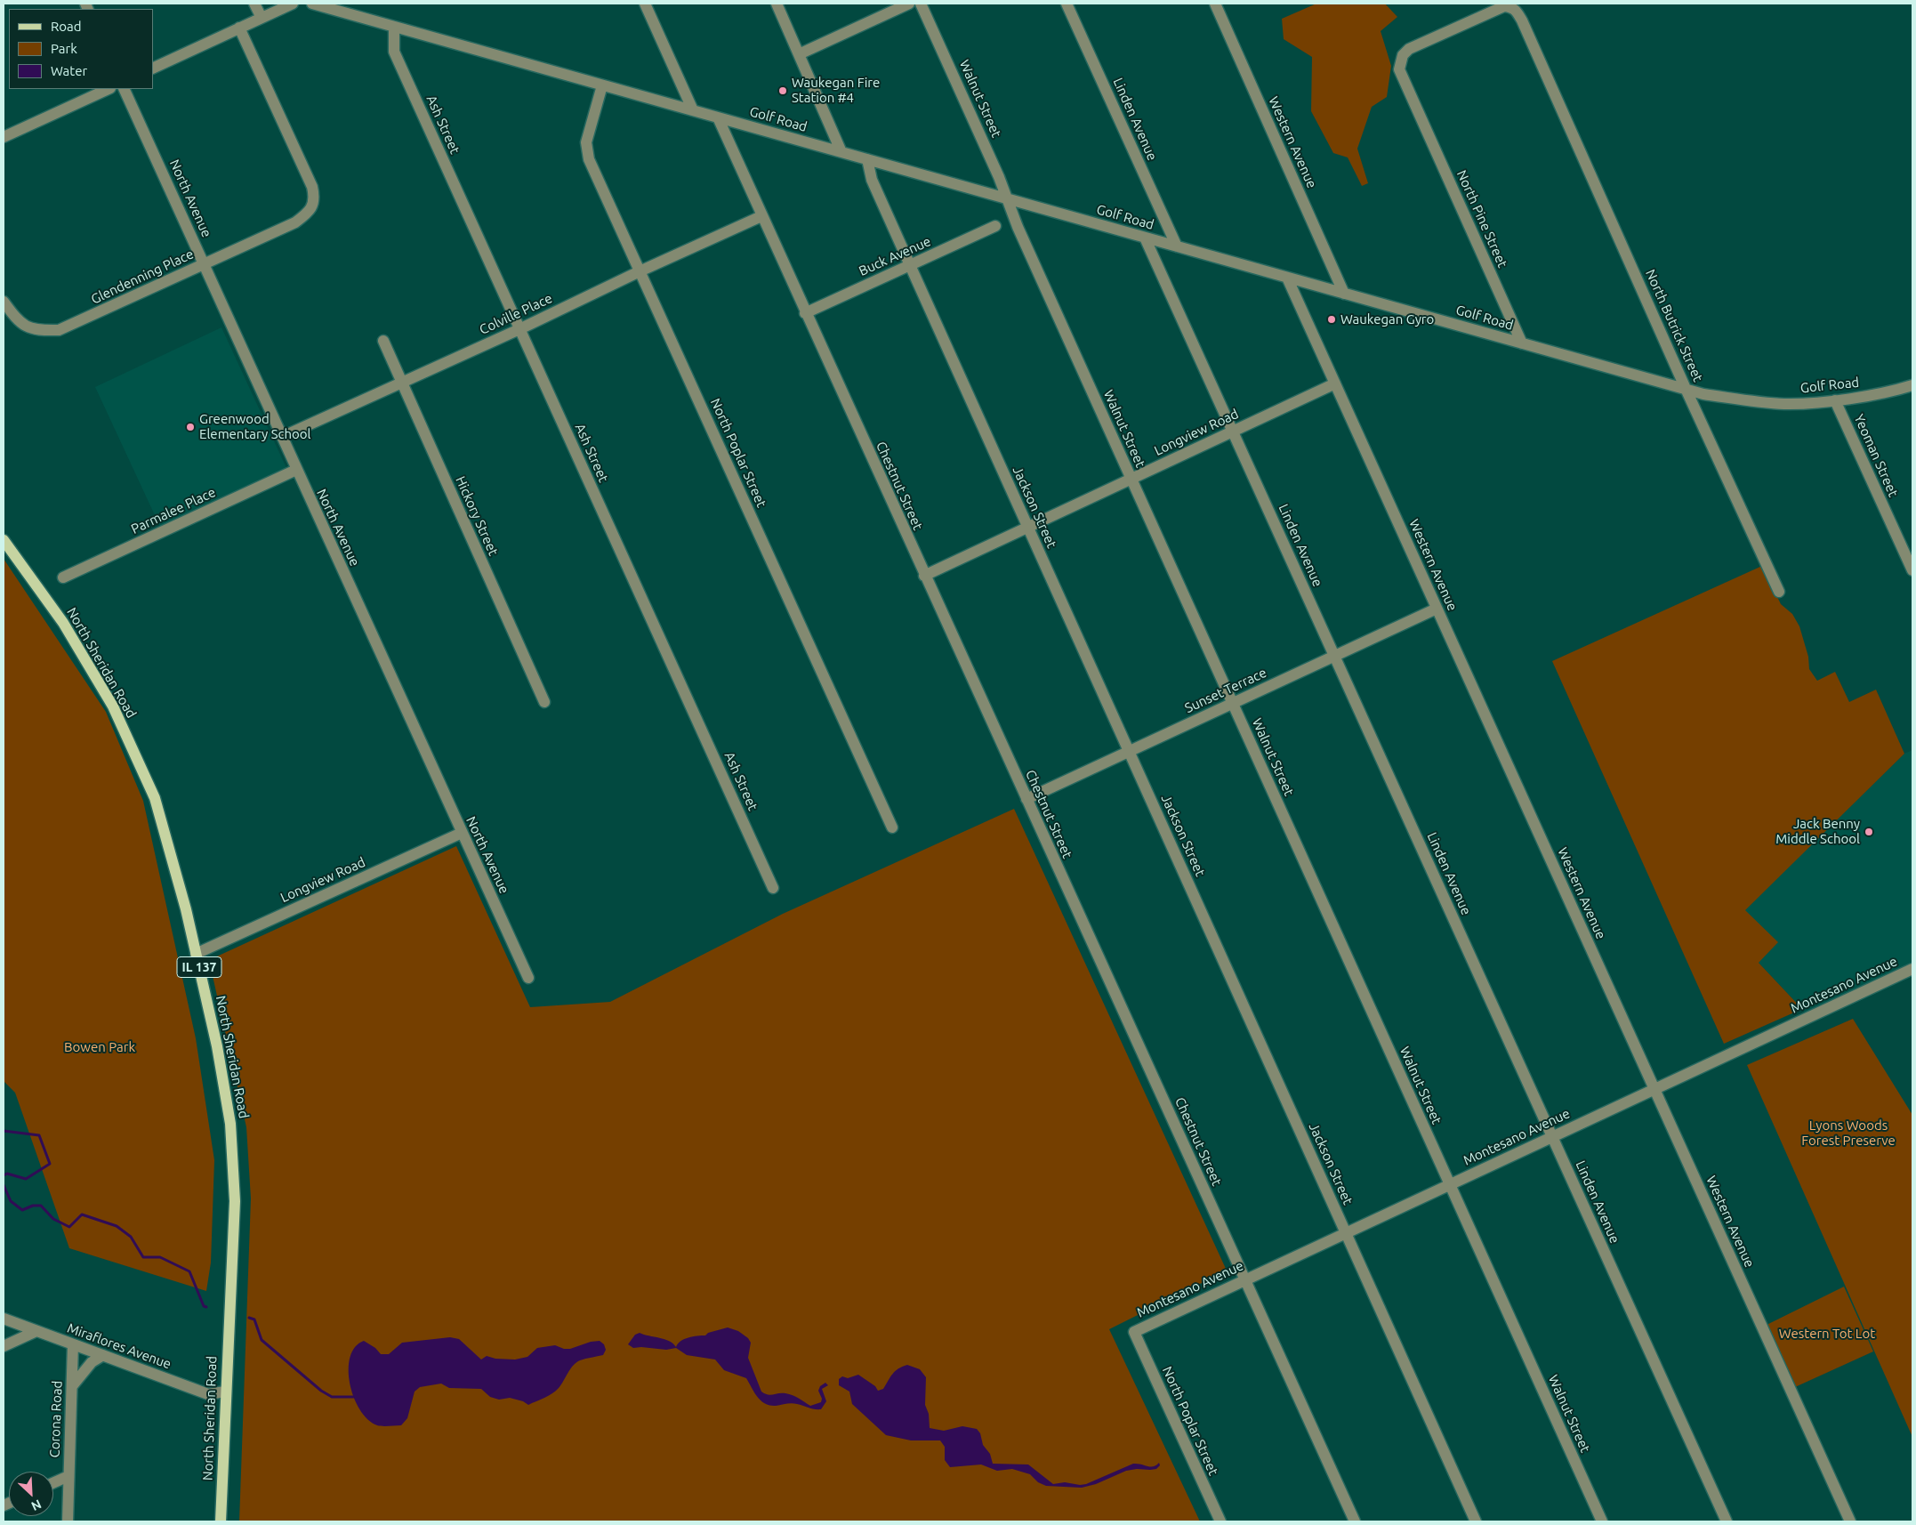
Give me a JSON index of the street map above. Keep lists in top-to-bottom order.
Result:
{
  "streets": {
    "main road": ["North Sheridan Road", "IL 137"],
    "street": [
      "Walnut Street",
      "Golf Road",
      "Linden Avenue",
      "Ash Street",
      "Western Avenue",
      "North Avenue",
      "North Pine Street",
      "Buck Avenue",
      "Glendenning Place",
      "Colville Place",
      "North Butrick Street",
      "Longview Road",
      "North Poplar Street",
      "Yeoman Street",
      "Chestnut Street",
      "Jackson Street",
      "Parmalee Place",
      "Hickory Street",
      "Sunset Terrace",
      "Montesano Avenue",
      "Miraflores Avenue",
      "Corona Road"
    ]
  },
  "crossings": [
    ["Walnut Street", "Golf Road"],
    ["Walnut Street", "Longview Road"],
    ["Walnut Street", "Sunset Terrace"],
    ["Walnut Street", "Montesano Avenue"],
    ["Golf Road", "Linden Avenue"],
    ["Golf Road", "Ash Street"],
    ["Golf Road", "Western Avenue"],
    ["Golf Road", "North Pine Street"],
    ["Golf Road", "North Butrick Street"],
    ["Golf Road", "North Poplar Street"],
    ["Golf Road", "Yeoman Street"],
    ["Golf Road", "Chestnut Street"],
    ["Golf Road", "Jackson Street"],
    ["Linden Avenue", "Longview Road"],
    ["Linden Avenue", "Sunset Terrace"],
    ["Linden Avenue", "Montesano Avenue"],
    ["Ash Street", "Colville Place"],
    ["Western Avenue", "Longview Road"],
    ["Western Avenue", "Sunset Terrace"],
    ["Western Avenue", "Montesano Avenue"],
    ["North Avenue", "Glendenning Place"],
    ["North Avenue", "Colville Place"],
    ["North Avenue", "Longview Road"],
    ["North Avenue", "Parmalee Place"],
    ["North Pine Street", "North Butrick Street"],
    ["Buck Avenue", "Chestnut Street"],
    ["Buck Avenue", "Jackson Street"],
    ["Colville Place", "North Poplar Street"],
    ["Colville Place", "Chestnut Street"],
    ["Colville Place", "Hickory Street"],
    ["Longview Road", "Chestnut Street"],
    ["Longview Road", "Jackson Street"],
    ["Longview Road", "North Sheridan Road"],
    ["North Poplar Street", "Montesano Avenue"],
    ["Chestnut Street", "Sunset Terrace"],
    ["Chestnut Street", "Montesano Avenue"],
    ["Jackson Street", "Sunset Terrace"],
    ["Jackson Street", "Montesano Avenue"],
    ["North Sheridan Road", "Miraflores Avenue"],
    ["Miraflores Avenue", "Corona Road"]
  ],
  "parks": ["Bowen Park", "Lyons Woods Forest Preserve", "Western Tot Lot"],
  "places": [
    "Waukegan Fire Station #4",
    "Waukegan Gyro",
    "Greenwood Elementary School",
    "Jack Benny Middle School"
  ],
  "legend": ["Road", "Park", "Water"],
  "north": "bottom right"
}
